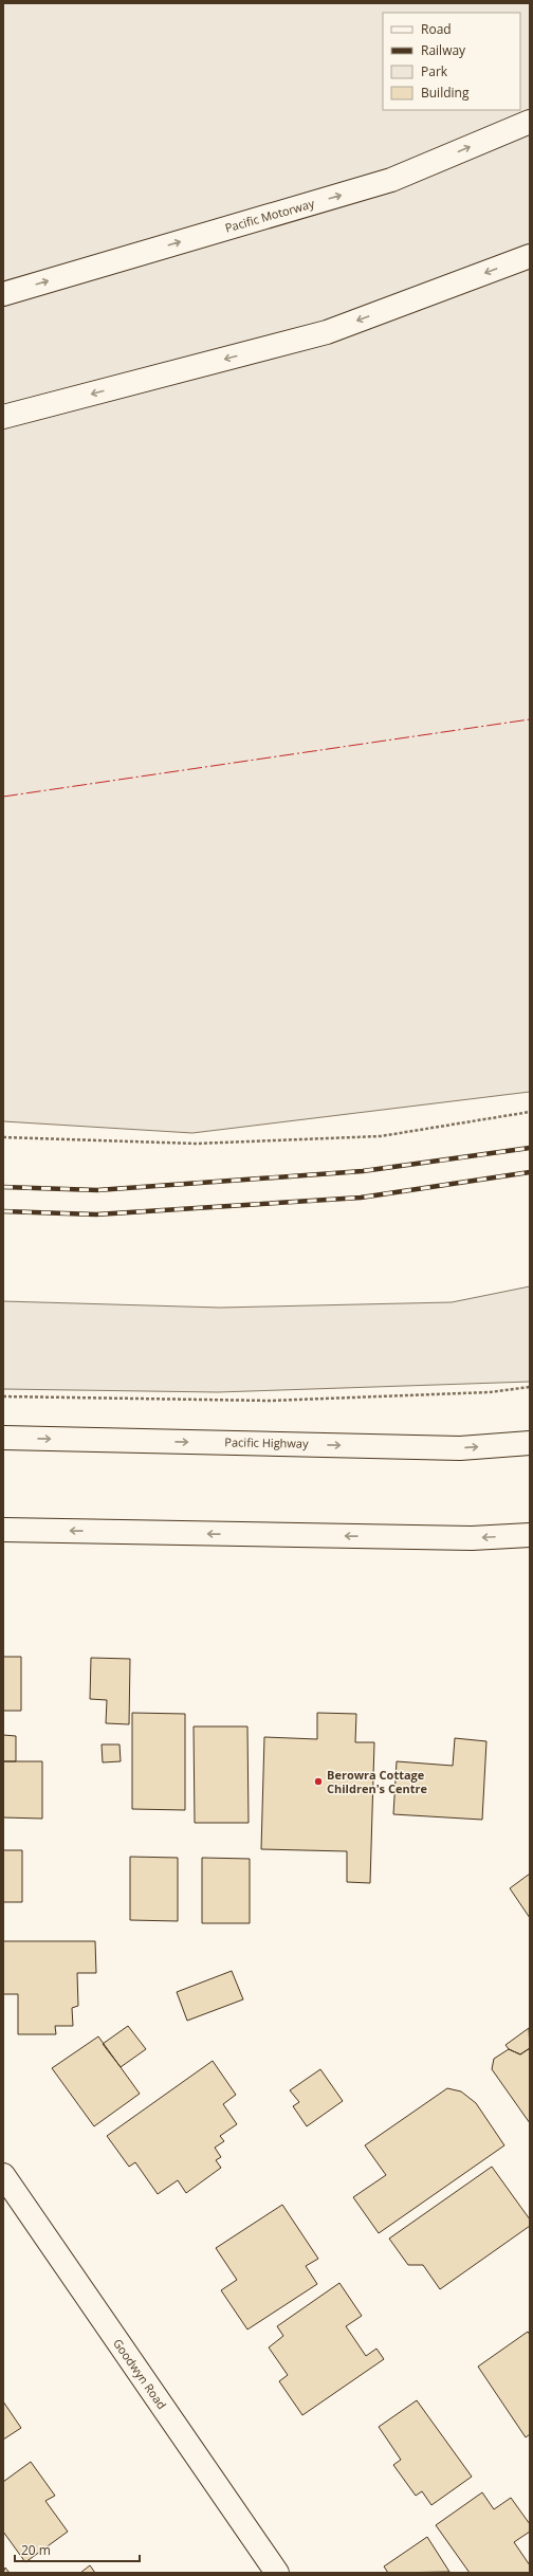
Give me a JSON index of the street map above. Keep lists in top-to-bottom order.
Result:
{
  "streets": {
    "main road": ["Pacific Motorway", "Pacific Highway", "Goodwyn Road"]
  },
  "places": ["Berowra Cottage Children's Centre"],
  "legend": [
    "Road",
    "Railway",
    "Park",
    "Building"
  ],
  "scale_bar": "20 m"
}
